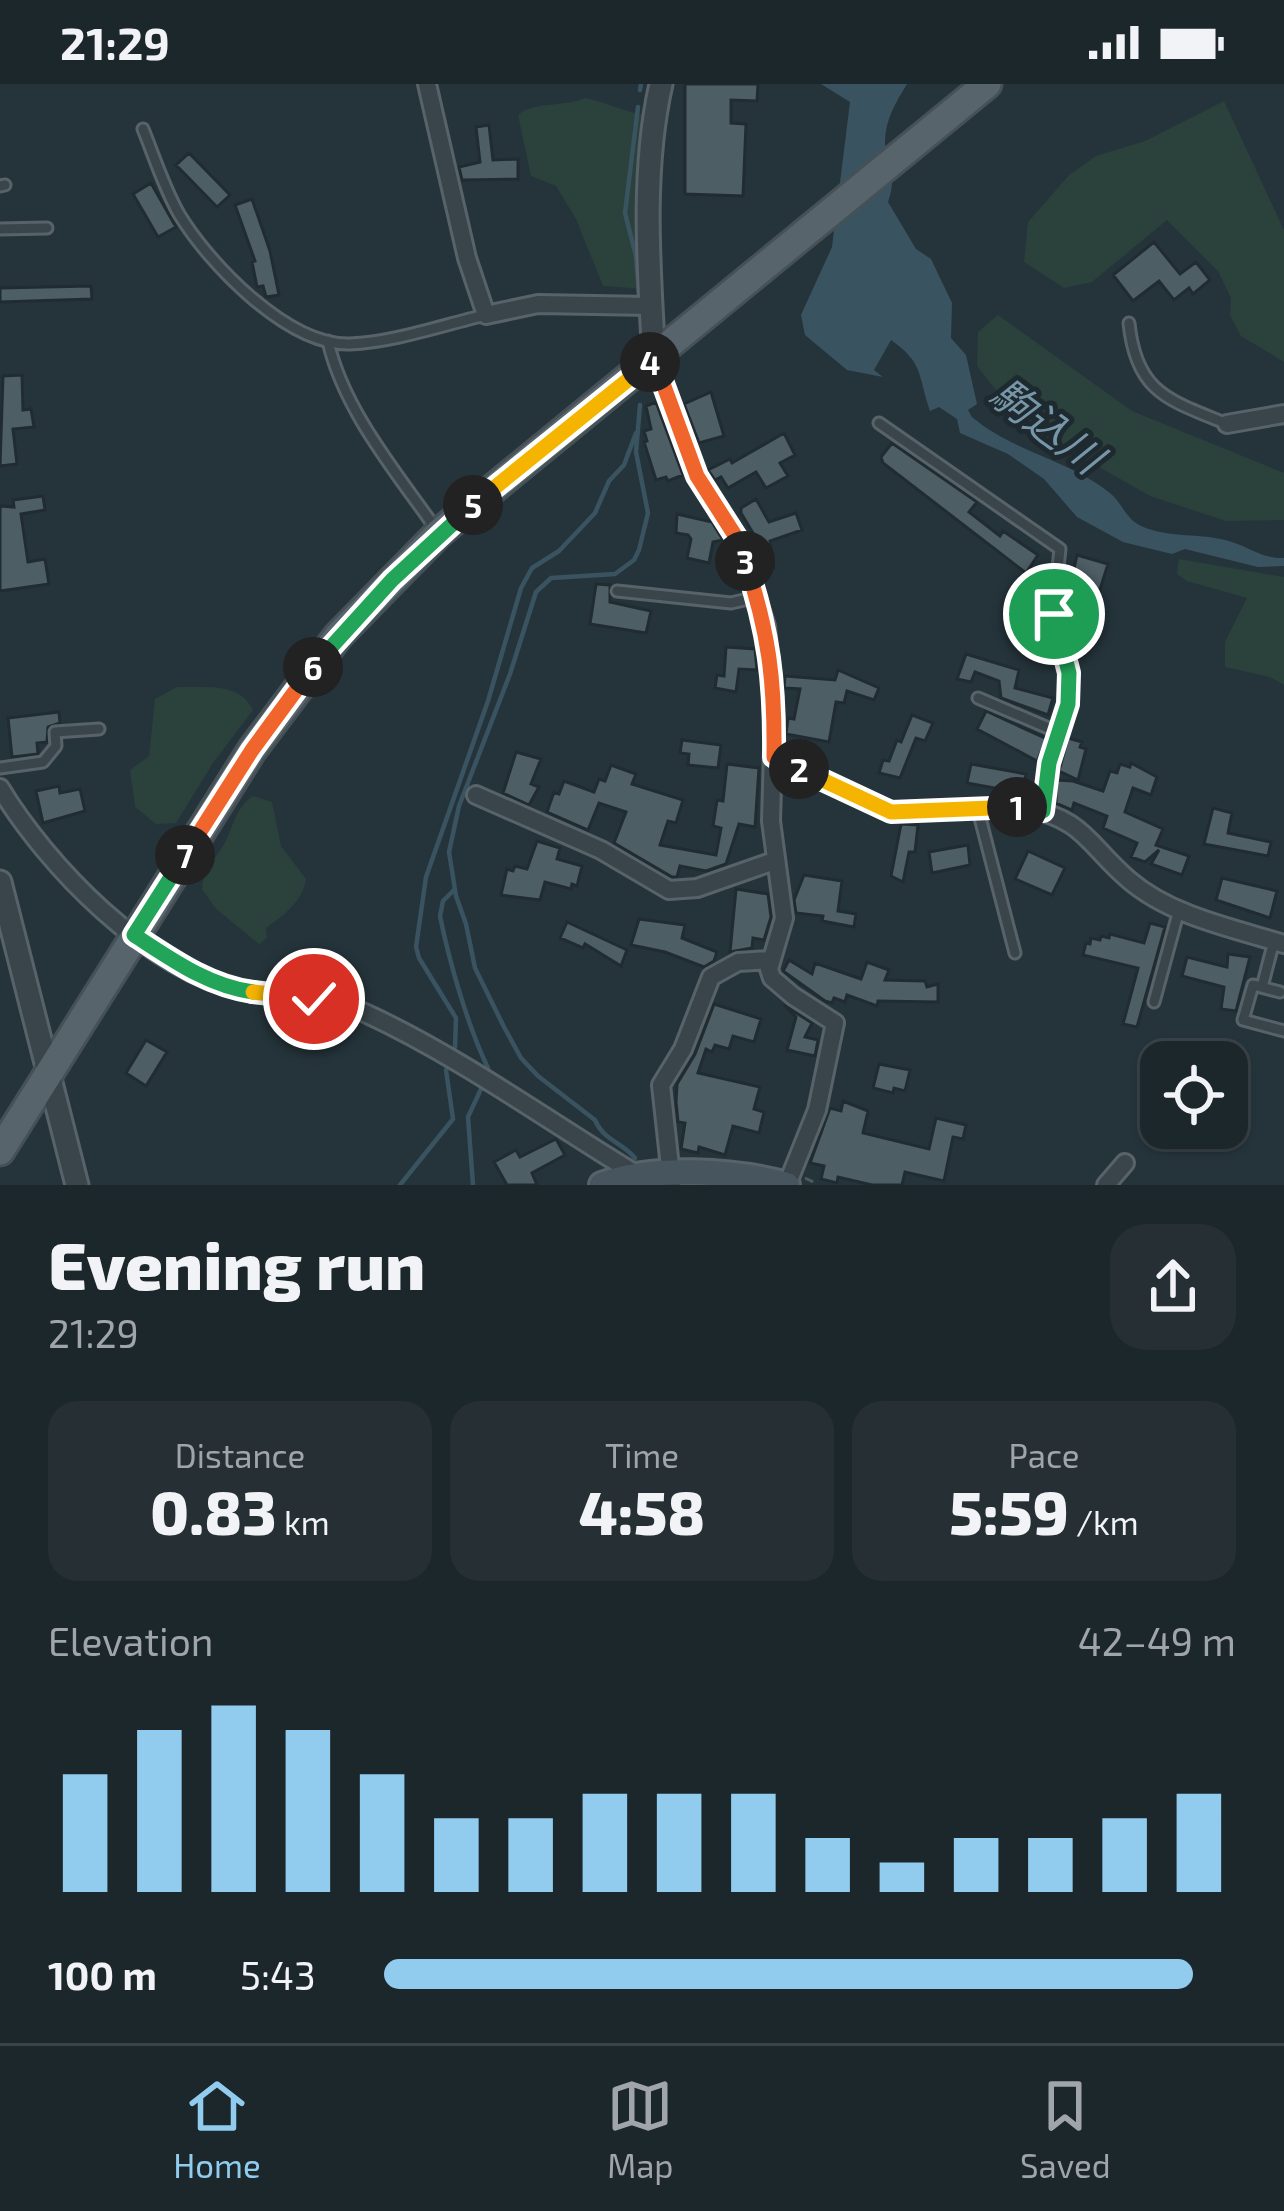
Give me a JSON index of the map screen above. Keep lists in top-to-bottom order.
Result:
{
  "water": ["駒込川"],
  "page": {
    "status": "21:29",
    "pins": [
      "4",
      "5",
      "3",
      "6",
      "2",
      "1",
      "7"
    ],
    "heading": ["Evening run", "21:29"],
    "stats": [
      ["Distance", "0.83 km"],
      ["Time", "4:58"],
      ["Pace", "5:59 /km"]
    ],
    "chart": ["Elevation", "42–49 m"],
    "list": [
      {
        "name": "100 m",
        "note": "5:43"
      }
    ],
    "tabs": ["Home", "Map", "Saved"]
  }
}
